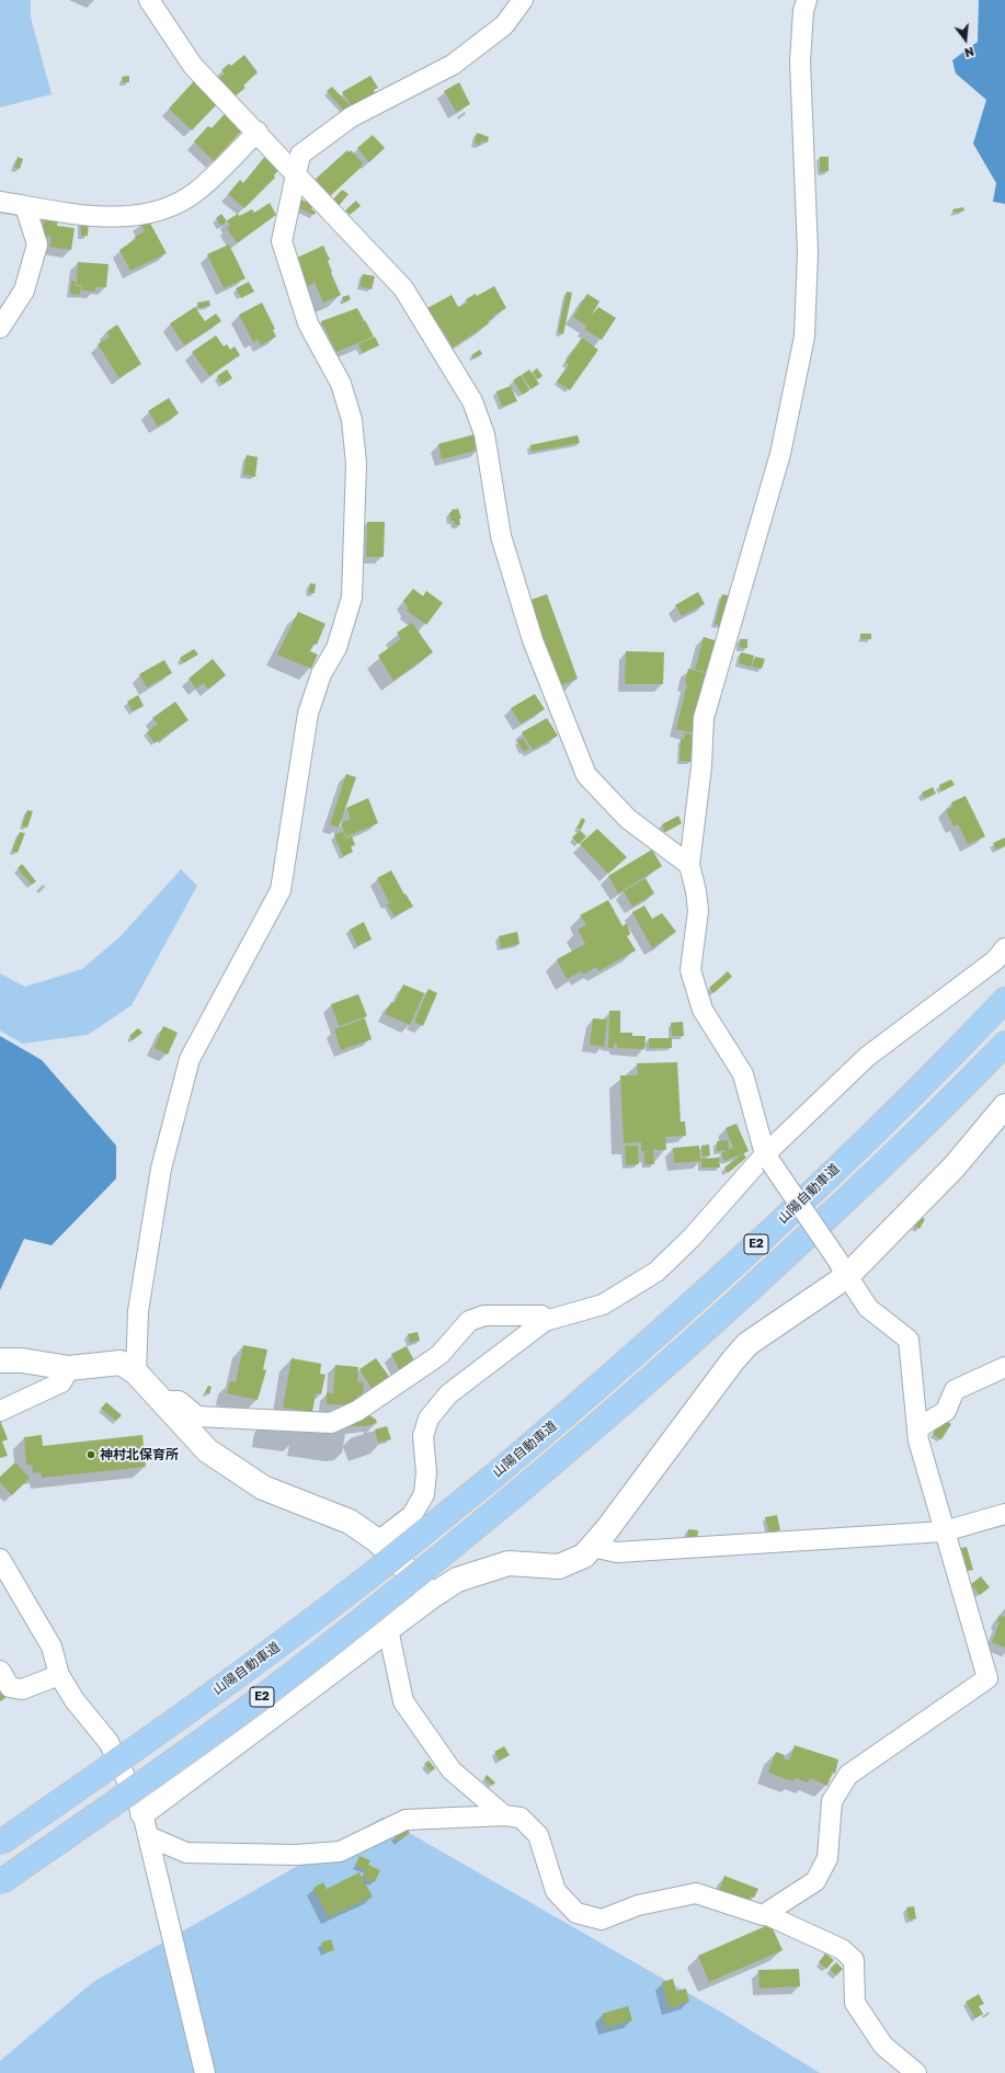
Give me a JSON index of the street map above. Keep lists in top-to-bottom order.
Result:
{
  "streets": {
    "highway": ["山陽自動車道", "E2"]
  },
  "places": ["神村北保育所"],
  "north": "bottom"
}
